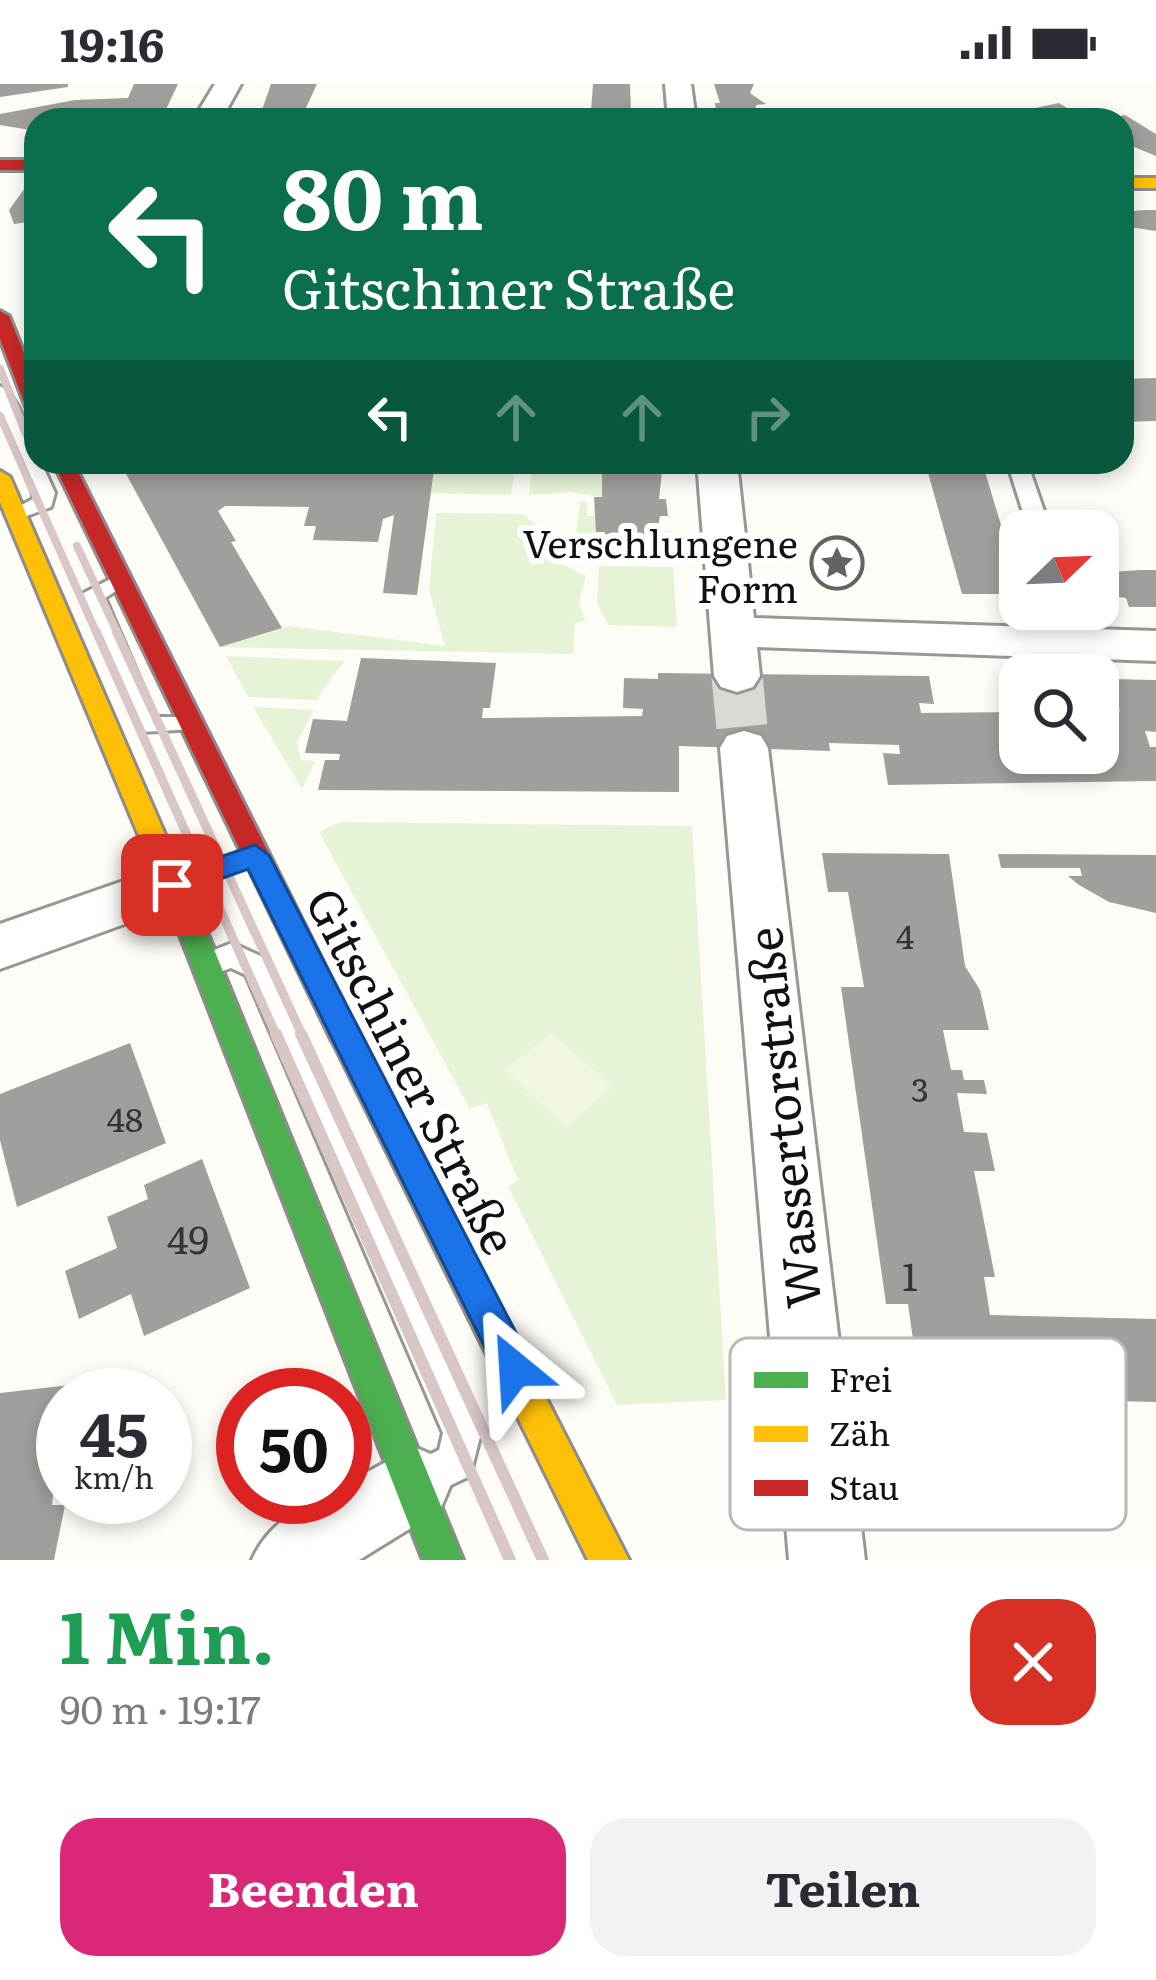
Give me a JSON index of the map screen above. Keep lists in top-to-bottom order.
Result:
{
  "streets": {
    "main road": ["Gitschiner Straße"],
    "street": ["Wassertorstraße"]
  },
  "places": {
    "place": ["Verschlungene Form"]
  },
  "house_numbers": [
    "4",
    "3",
    "48",
    "49",
    "1"
  ],
  "legend": ["Frei", "Zäh", "Stau"],
  "north": "top right",
  "page": {
    "status": "19:16",
    "turn": ["80 m", "Gitschiner Straße"],
    "speed": "45 km/h",
    "limit": "50",
    "heading": ["1 Min.", "90 m · 19:17"],
    "buttons": ["Beenden", "Teilen"]
  }
}
